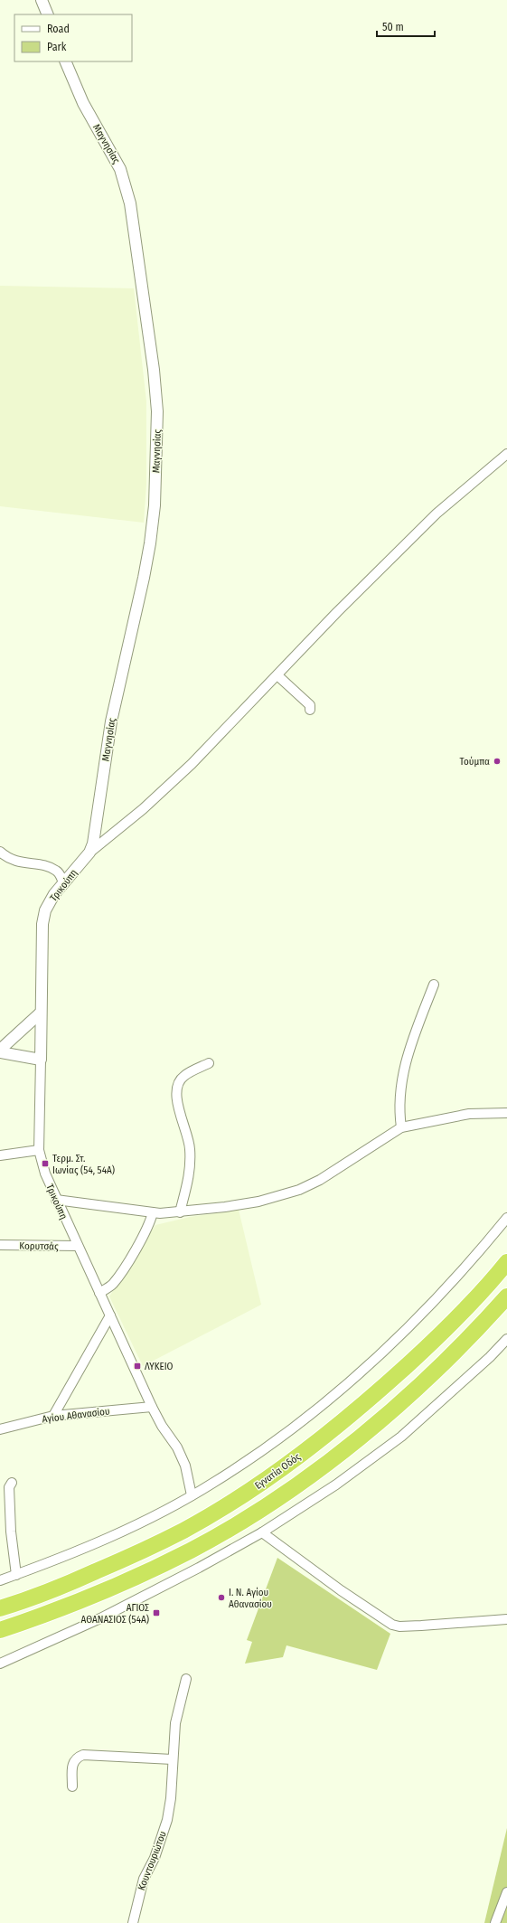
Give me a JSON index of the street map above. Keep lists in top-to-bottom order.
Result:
{
  "streets": {
    "highway": ["Εγνατία Οδός"],
    "street": [
      "Μαγνησίας",
      "Τρικούπη",
      "Κορυτσάς",
      "Αγίου Αθανασίου",
      "Κουντουριώτου"
    ]
  },
  "crossings": [
    ["Μαγνησίας", "Τρικούπη"],
    ["Τρικούπη", "Κορυτσάς"],
    ["Τρικούπη", "Αγίου Αθανασίου"]
  ],
  "places": {
    "other": ["Τούμπα", "Ι. Ν. Αγίου Αθανασίου"],
    "transit": ["Τερμ. Στ. Ιωνίας (54, 54Α)", "ΛΥΚΕΙΟ", "ΑΓΙΟΣ ΑΘΑΝΑΣΙΟΣ (54Α)"]
  },
  "legend": ["Road", "Park"],
  "scale_bar": "50 m"
}
